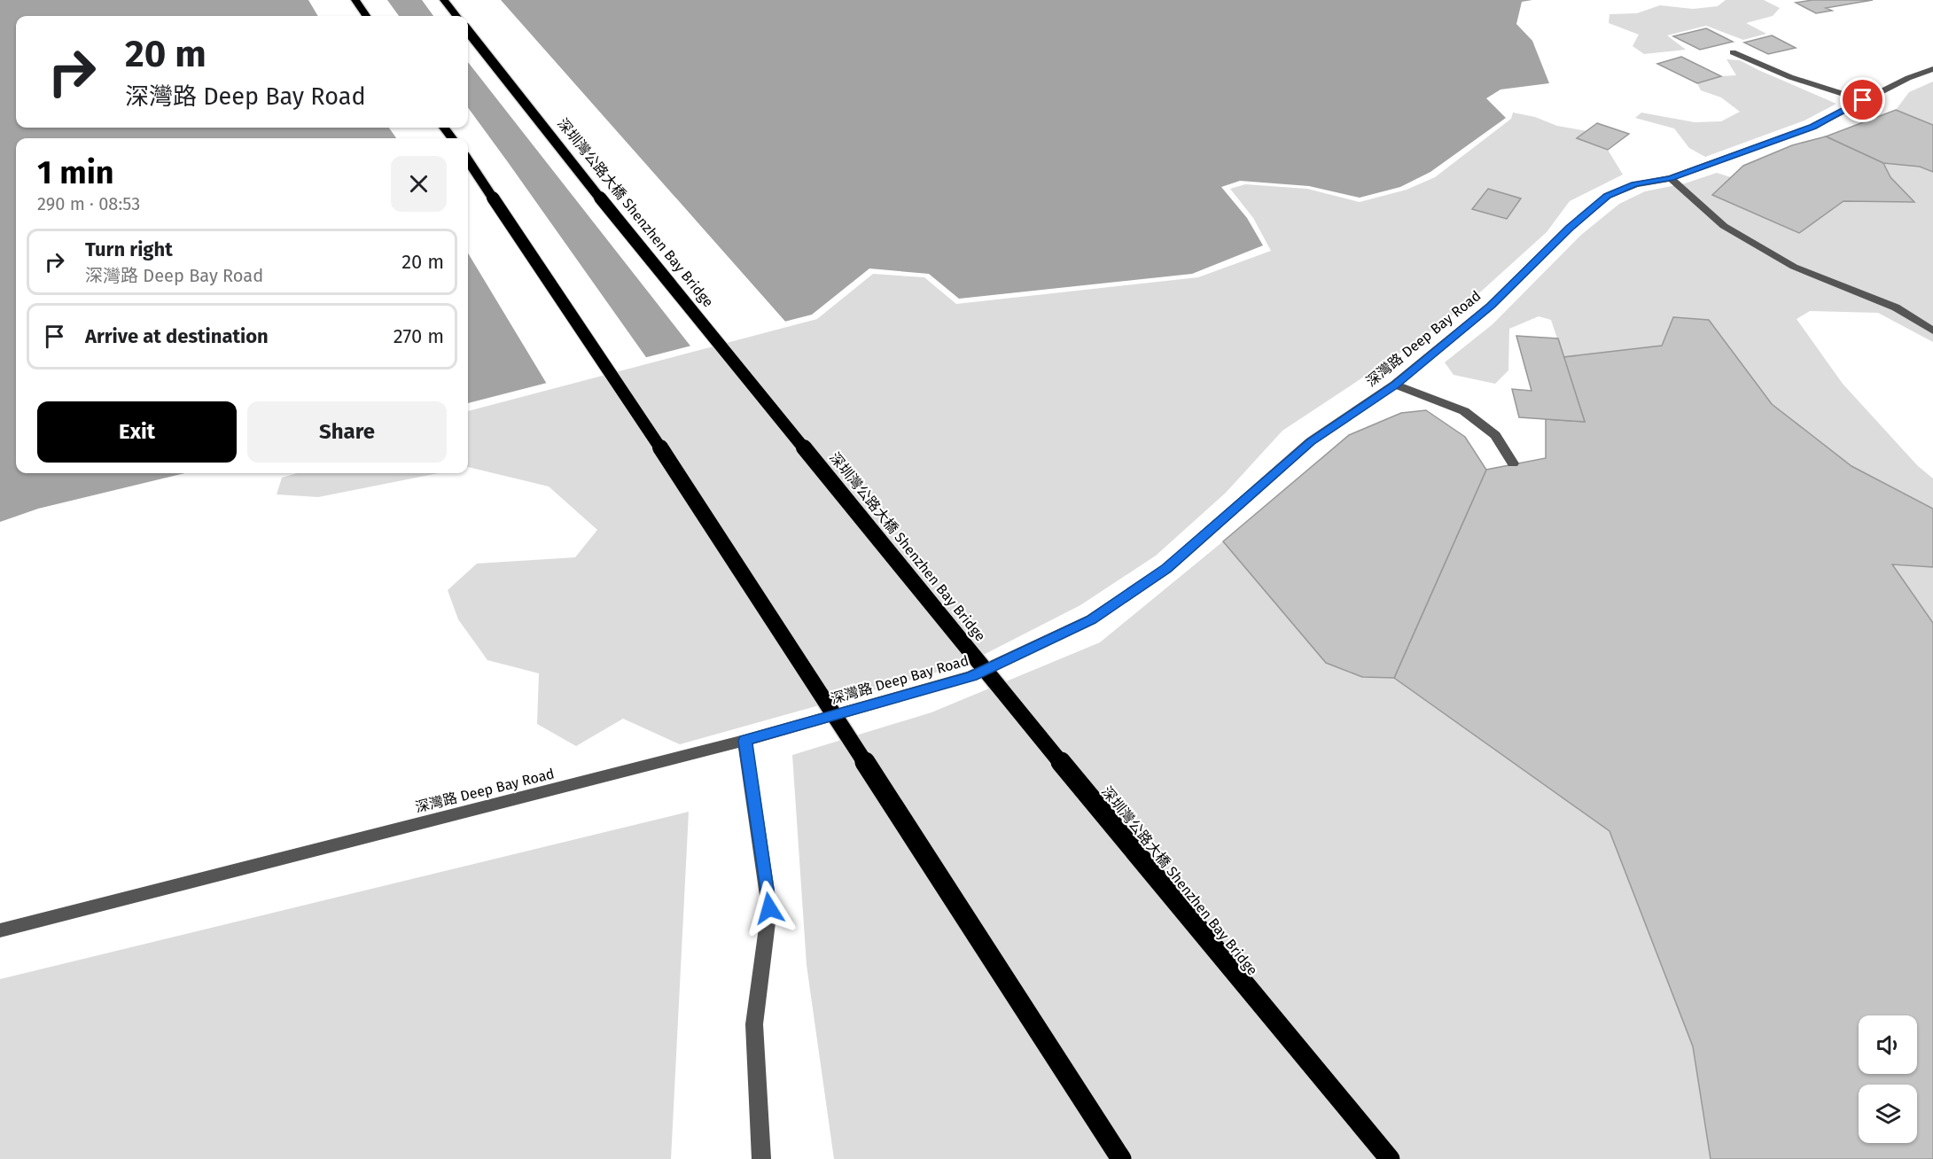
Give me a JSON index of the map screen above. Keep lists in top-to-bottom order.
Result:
{
  "streets": {
    "highway": ["深圳灣公路大橋 Shenzhen Bay Bridge"],
    "street": ["深灣路 Deep Bay Road"]
  },
  "page": {
    "turn": ["20 m", "深灣路 Deep Bay Road"],
    "heading": ["1 min", "290 m · 08:53"],
    "list": [
      {
        "name": "Turn right",
        "note": "深灣路 Deep Bay Road",
        "value": "20 m"
      },
      {
        "name": "Arrive at destination",
        "value": "270 m"
      }
    ],
    "buttons": ["Exit", "Share"]
  }
}
